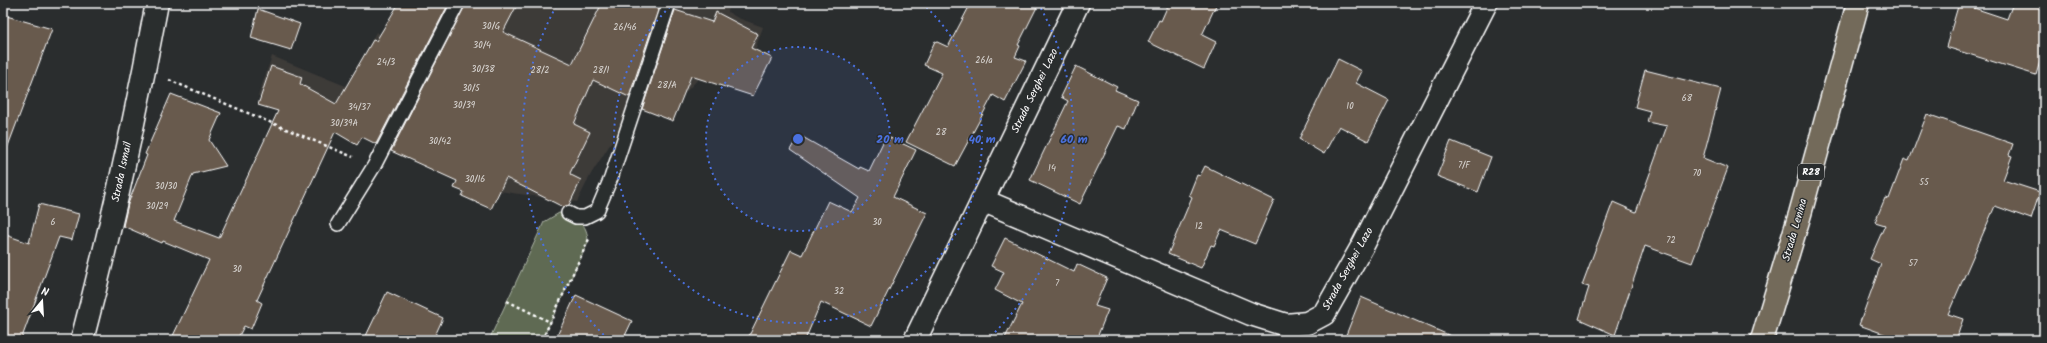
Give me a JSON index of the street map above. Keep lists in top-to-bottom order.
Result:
{
  "streets": {
    "main road": ["R28", "Strada Lenina"],
    "street": ["Strada Serghei Lazo", "Strada Ismail"]
  },
  "house_numbers": [
    "30/G",
    "26/46",
    "30/4",
    "26/a",
    "24/3",
    "30/38",
    "28/2",
    "28/1",
    "28/A",
    "30/5",
    "68",
    "30/39",
    "10",
    "34/37",
    "30/39A",
    "28",
    "30/42",
    "7/F",
    "14",
    "70",
    "30/16",
    "55",
    "30/30",
    "30/29",
    "6",
    "30",
    "12",
    "72",
    "57",
    "30",
    "7",
    "32"
  ],
  "north": "top",
  "rings": ["20 m", "40 m", "60 m"]
}
